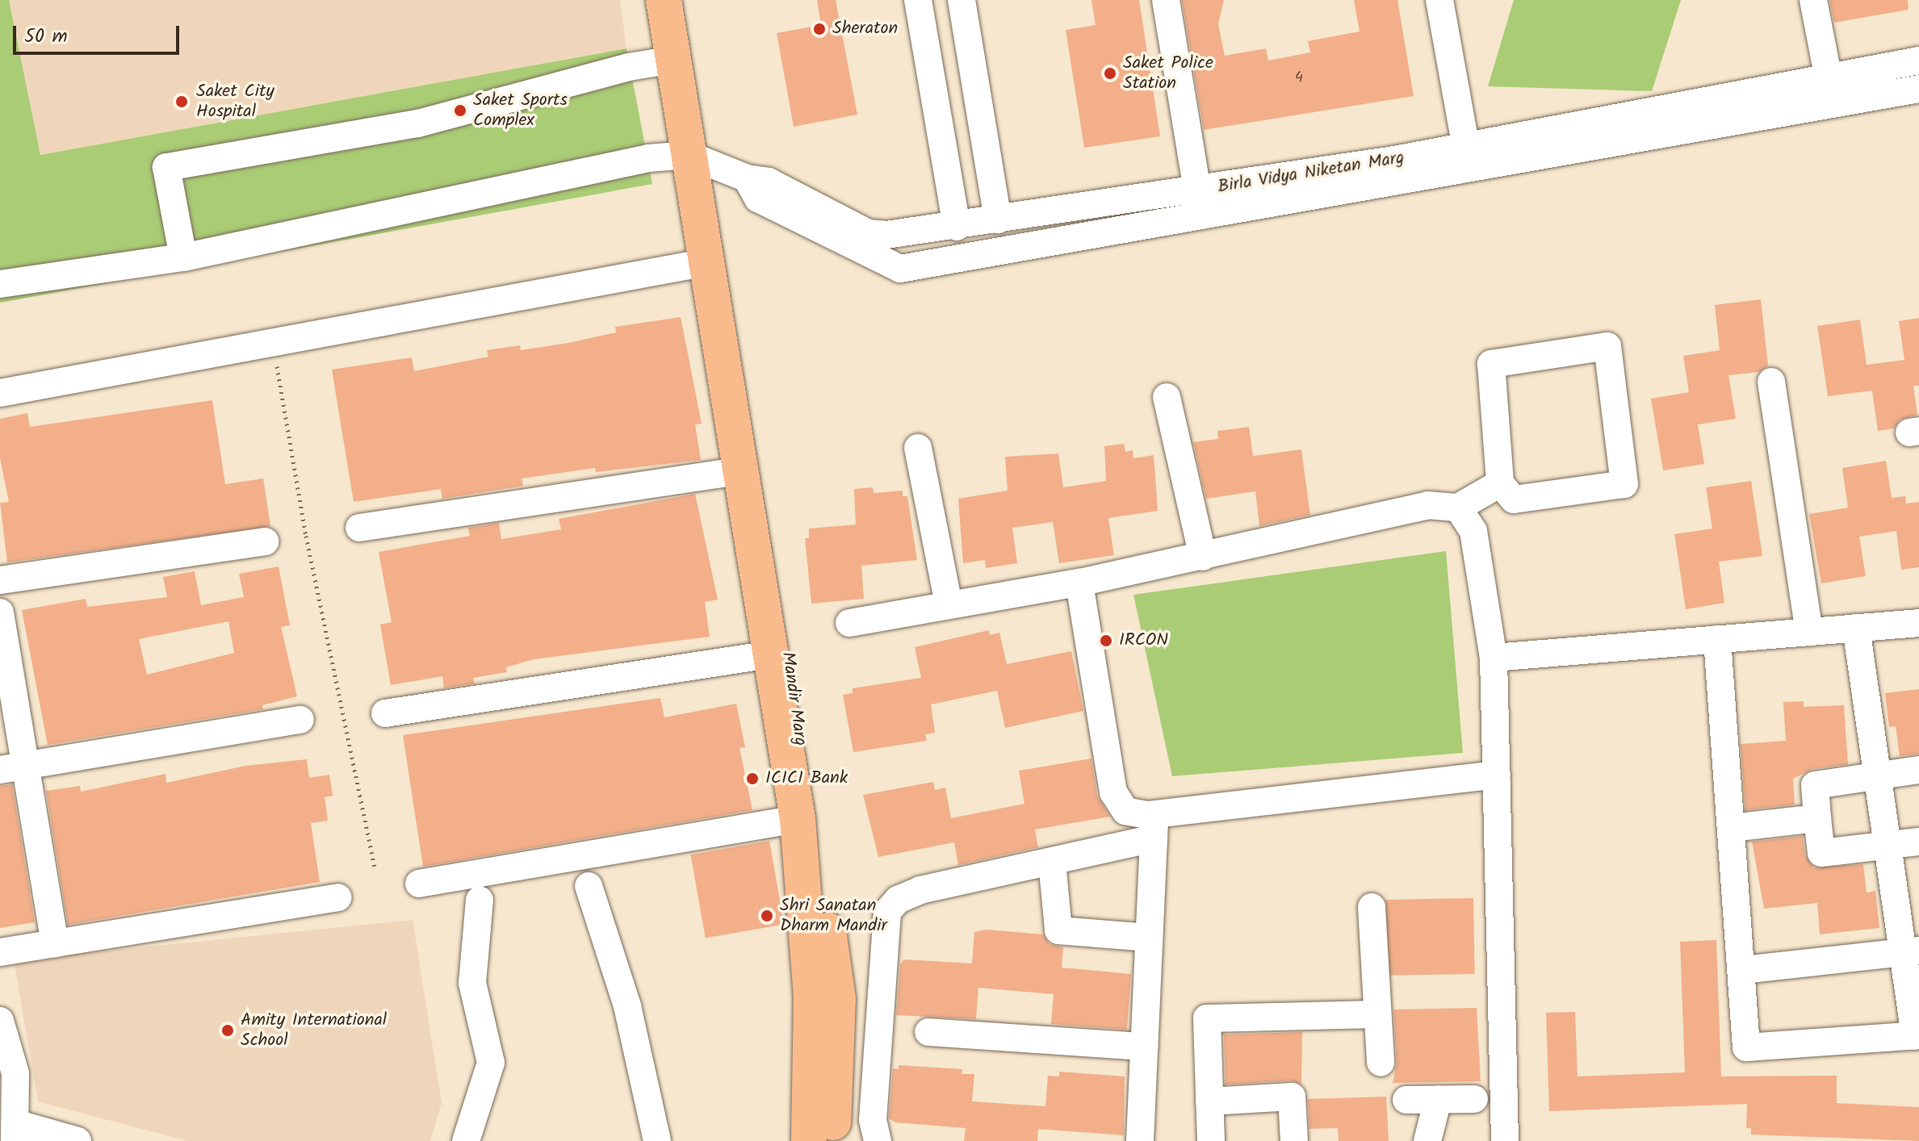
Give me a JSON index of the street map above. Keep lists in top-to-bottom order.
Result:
{
  "streets": {
    "main road": ["Mandir Marg"],
    "street": ["Birla Vidya Niketan Marg"]
  },
  "places": [
    "Sheraton",
    "Saket Police Station",
    "Saket City Hospital",
    "Saket Sports Complex",
    "IRCON",
    "ICICI Bank",
    "Shri Sanatan Dharm Mandir",
    "Amity International School"
  ],
  "house_numbers": ["4"],
  "scale_bar": "50 m"
}
